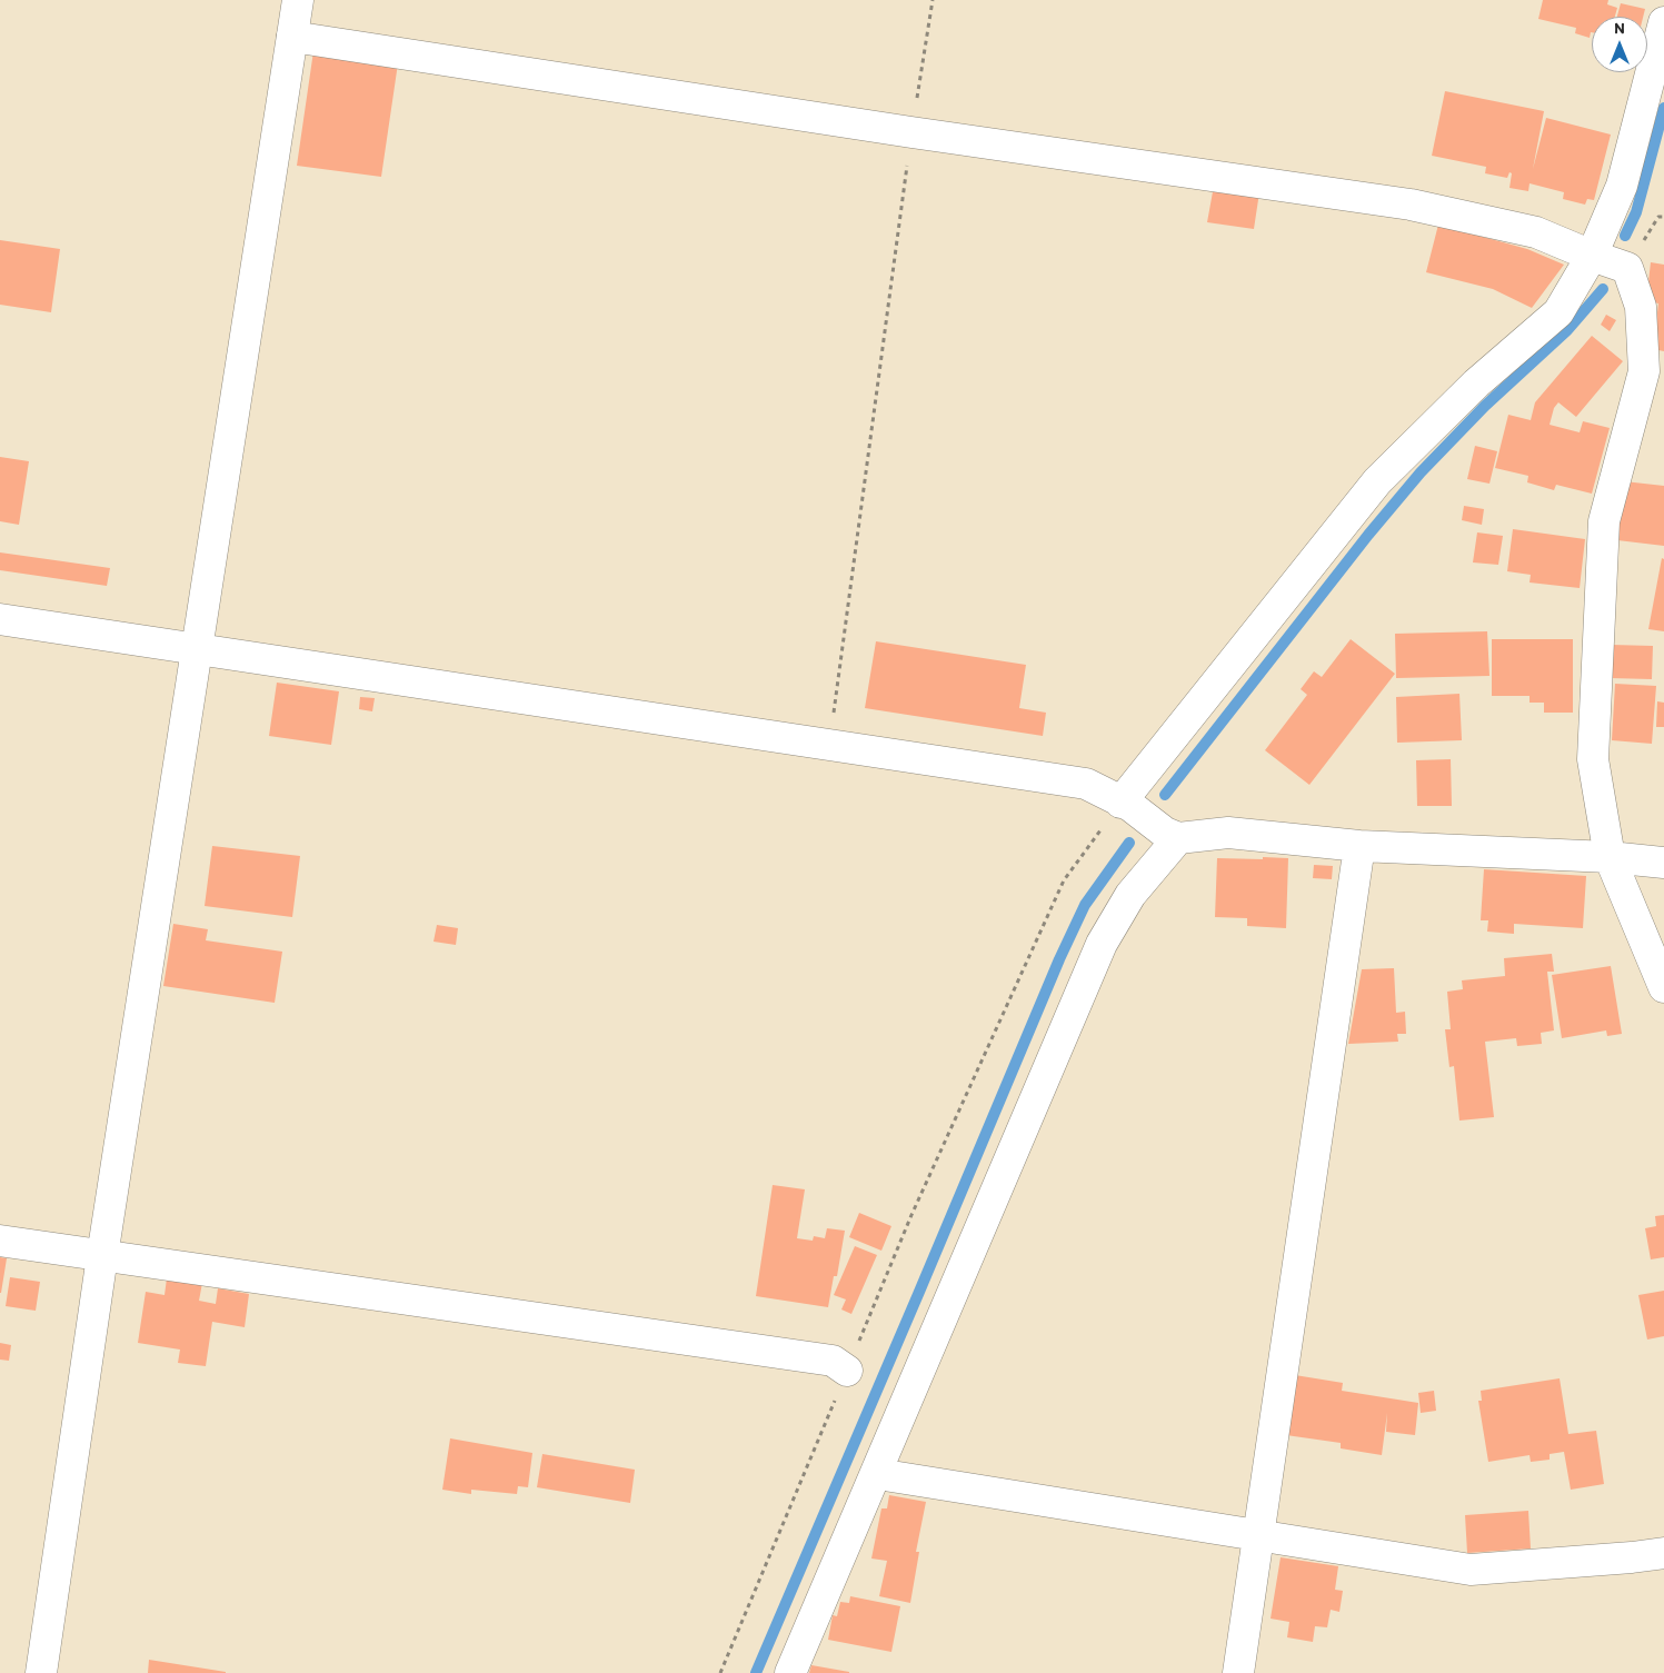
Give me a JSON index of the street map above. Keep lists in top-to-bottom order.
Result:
{
  "north": "top"
}
